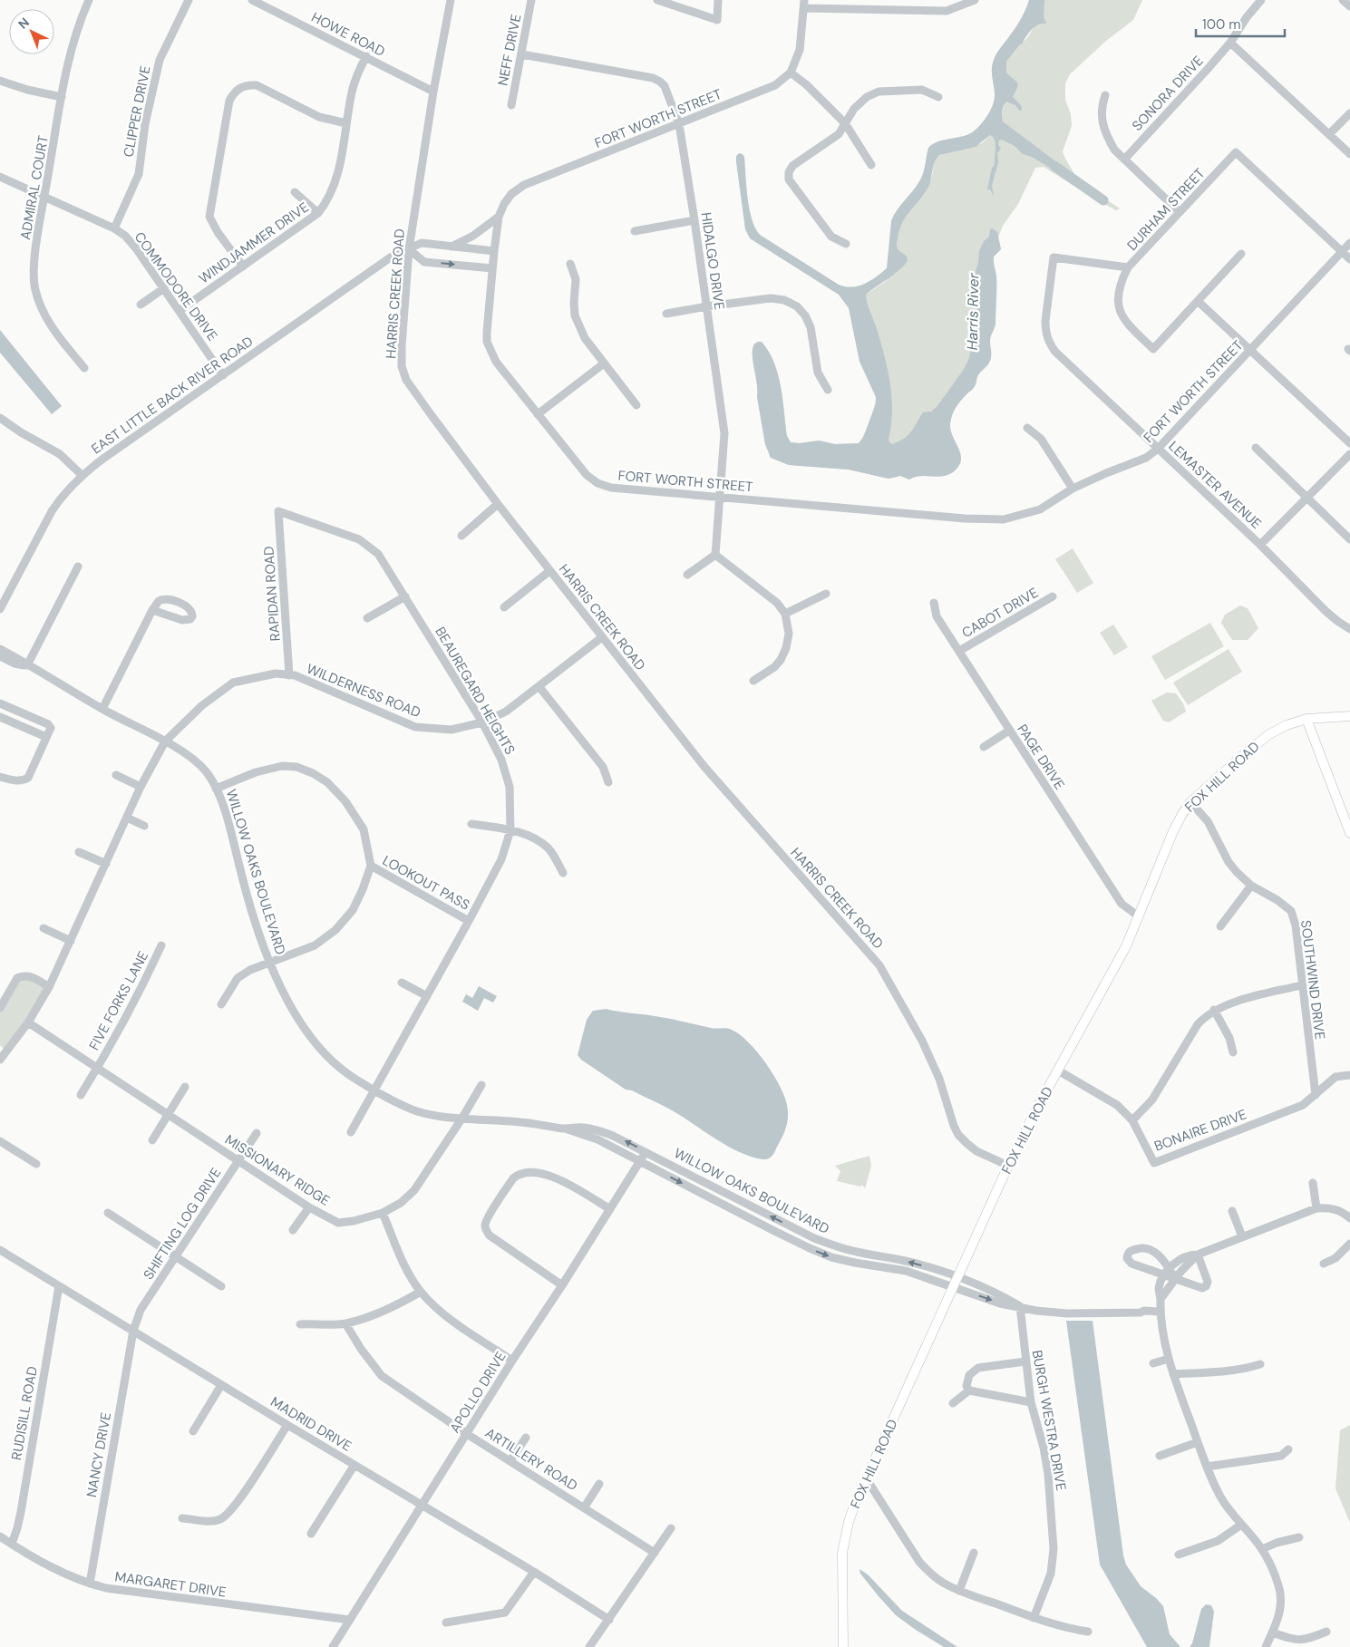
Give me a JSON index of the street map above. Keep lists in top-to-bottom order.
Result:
{
  "streets": {
    "main road": ["FOX HILL ROAD"],
    "street": [
      "HOWE ROAD",
      "NEFF DRIVE",
      "SONORA DRIVE",
      "CLIPPER DRIVE",
      "FORT WORTH STREET",
      "ADMIRAL COURT",
      "DURHAM STREET",
      "WINDJAMMER DRIVE",
      "HIDALGO DRIVE",
      "COMMODORE DRIVE",
      "HARRIS CREEK ROAD",
      "EAST LITTLE BACK RIVER ROAD",
      "LEMASTER AVENUE",
      "RAPIDAN ROAD",
      "CABOT DRIVE",
      "WILDERNESS ROAD",
      "BEAUREGARD HEIGHTS",
      "PAGE DRIVE",
      "WILLOW OAKS BOULEVARD",
      "LOOKOUT PASS",
      "SOUTHWIND DRIVE",
      "FIVE FORKS LANE",
      "BONAIRE DRIVE",
      "MISSIONARY RIDGE",
      "SHIFTING LOG DRIVE",
      "APOLLO DRIVE",
      "RUDISILL ROAD",
      "BURGH WESTRA DRIVE",
      "MADRID DRIVE",
      "NANCY DRIVE",
      "ARTILLERY ROAD",
      "MARGARET DRIVE"
    ]
  },
  "crossings": [
    ["HOWE ROAD", "WINDJAMMER DRIVE"],
    ["HOWE ROAD", "HARRIS CREEK ROAD"],
    ["NEFF DRIVE", "HIDALGO DRIVE"],
    ["CLIPPER DRIVE", "COMMODORE DRIVE"],
    ["FORT WORTH STREET", "DURHAM STREET"],
    ["FORT WORTH STREET", "HIDALGO DRIVE"],
    ["FORT WORTH STREET", "EAST LITTLE BACK RIVER ROAD"],
    ["FORT WORTH STREET", "LEMASTER AVENUE"],
    ["ADMIRAL COURT", "COMMODORE DRIVE"],
    ["DURHAM STREET", "LEMASTER AVENUE"],
    ["WINDJAMMER DRIVE", "COMMODORE DRIVE"],
    ["COMMODORE DRIVE", "EAST LITTLE BACK RIVER ROAD"],
    ["HARRIS CREEK ROAD", "EAST LITTLE BACK RIVER ROAD"],
    ["HARRIS CREEK ROAD", "WILDERNESS ROAD"],
    ["HARRIS CREEK ROAD", "FOX HILL ROAD"],
    ["RAPIDAN ROAD", "WILDERNESS ROAD"],
    ["RAPIDAN ROAD", "BEAUREGARD HEIGHTS"],
    ["CABOT DRIVE", "PAGE DRIVE"],
    ["WILDERNESS ROAD", "BEAUREGARD HEIGHTS"],
    ["WILDERNESS ROAD", "WILLOW OAKS BOULEVARD"],
    ["WILDERNESS ROAD", "MISSIONARY RIDGE"],
    ["BEAUREGARD HEIGHTS", "WILLOW OAKS BOULEVARD"],
    ["BEAUREGARD HEIGHTS", "LOOKOUT PASS"],
    ["PAGE DRIVE", "FOX HILL ROAD"],
    ["FOX HILL ROAD", "WILLOW OAKS BOULEVARD"],
    ["FOX HILL ROAD", "SOUTHWIND DRIVE"],
    ["FOX HILL ROAD", "BONAIRE DRIVE"],
    ["WILLOW OAKS BOULEVARD", "MISSIONARY RIDGE"],
    ["WILLOW OAKS BOULEVARD", "APOLLO DRIVE"],
    ["WILLOW OAKS BOULEVARD", "BURGH WESTRA DRIVE"],
    ["SOUTHWIND DRIVE", "BONAIRE DRIVE"],
    ["FIVE FORKS LANE", "MISSIONARY RIDGE"],
    ["MISSIONARY RIDGE", "SHIFTING LOG DRIVE"],
    ["SHIFTING LOG DRIVE", "MADRID DRIVE"],
    ["SHIFTING LOG DRIVE", "NANCY DRIVE"],
    ["APOLLO DRIVE", "MADRID DRIVE"],
    ["APOLLO DRIVE", "ARTILLERY ROAD"],
    ["APOLLO DRIVE", "MARGARET DRIVE"],
    ["RUDISILL ROAD", "MADRID DRIVE"],
    ["RUDISILL ROAD", "MARGARET DRIVE"],
    ["MADRID DRIVE", "NANCY DRIVE"],
    ["NANCY DRIVE", "MARGARET DRIVE"]
  ],
  "water": ["Harris River"],
  "scale_bar": "100 m",
  "north": "top left"
}
